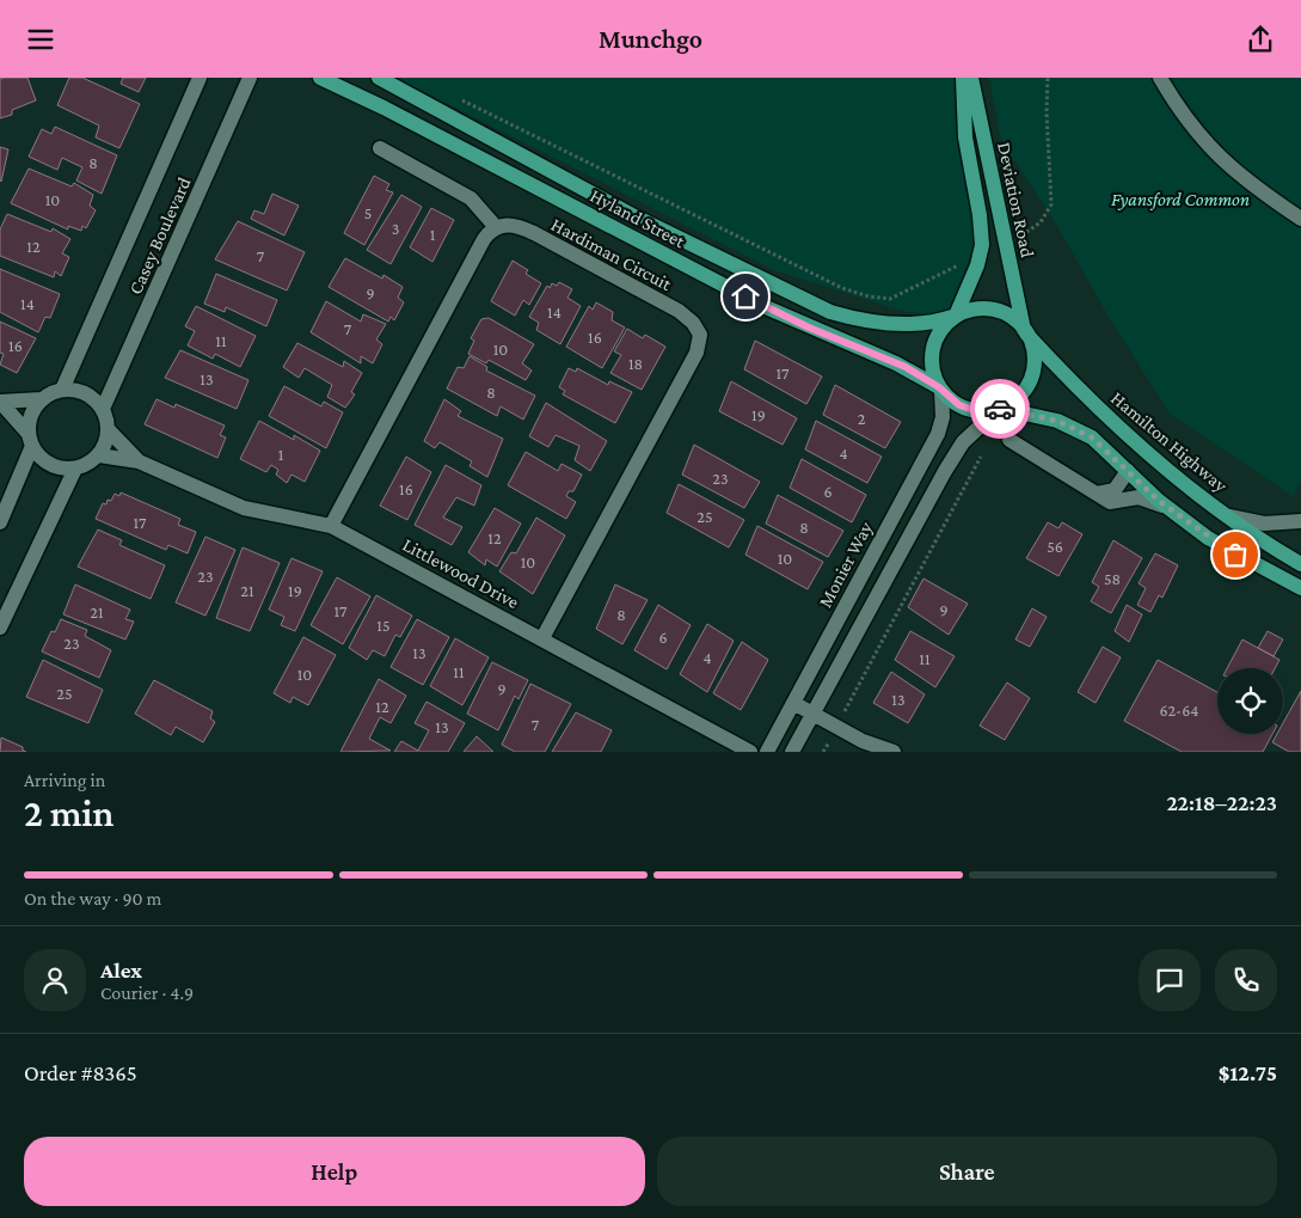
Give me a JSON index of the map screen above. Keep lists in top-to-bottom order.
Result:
{
  "streets": {
    "main road": ["Deviation Road", "Hyland Street", "Hamilton Highway"],
    "street": [
      "Casey Boulevard",
      "Hardiman Circuit",
      "Monier Way",
      "Littlewood Drive"
    ]
  },
  "crossings": [
    ["Deviation Road", "Hyland Street"],
    ["Deviation Road", "Hamilton Highway"],
    ["Deviation Road", "Monier Way"],
    ["Hyland Street", "Hamilton Highway"],
    ["Hyland Street", "Monier Way"],
    ["Casey Boulevard", "Littlewood Drive"],
    ["Hardiman Circuit", "Littlewood Drive"],
    ["Hamilton Highway", "Monier Way"]
  ],
  "parks": ["Fyansford Common"],
  "house_numbers": [
    "8",
    "10",
    "5",
    "3",
    "1",
    "12",
    "7",
    "9",
    "14",
    "14",
    "7",
    "16",
    "11",
    "16",
    "10",
    "18",
    "17",
    "13",
    "8",
    "19",
    "2",
    "4",
    "1",
    "23",
    "16",
    "6",
    "25",
    "17",
    "8",
    "12",
    "56",
    "10",
    "10",
    "23",
    "58",
    "21",
    "19",
    "9",
    "17",
    "21",
    "8",
    "15",
    "6",
    "23",
    "13",
    "4",
    "11",
    "11",
    "10",
    "9",
    "25",
    "13",
    "12",
    "62-64",
    "7",
    "13"
  ],
  "page": {
    "header": "Munchgo",
    "heading": ["2 min", "Arriving in", "22:18–22:23"],
    "panel": [
      "Alex",
      "Courier · 4.9",
      "Order #8365",
      "$12.75"
    ],
    "bar": "On the way · 90 m",
    "buttons": ["Help", "Share"]
  }
}
